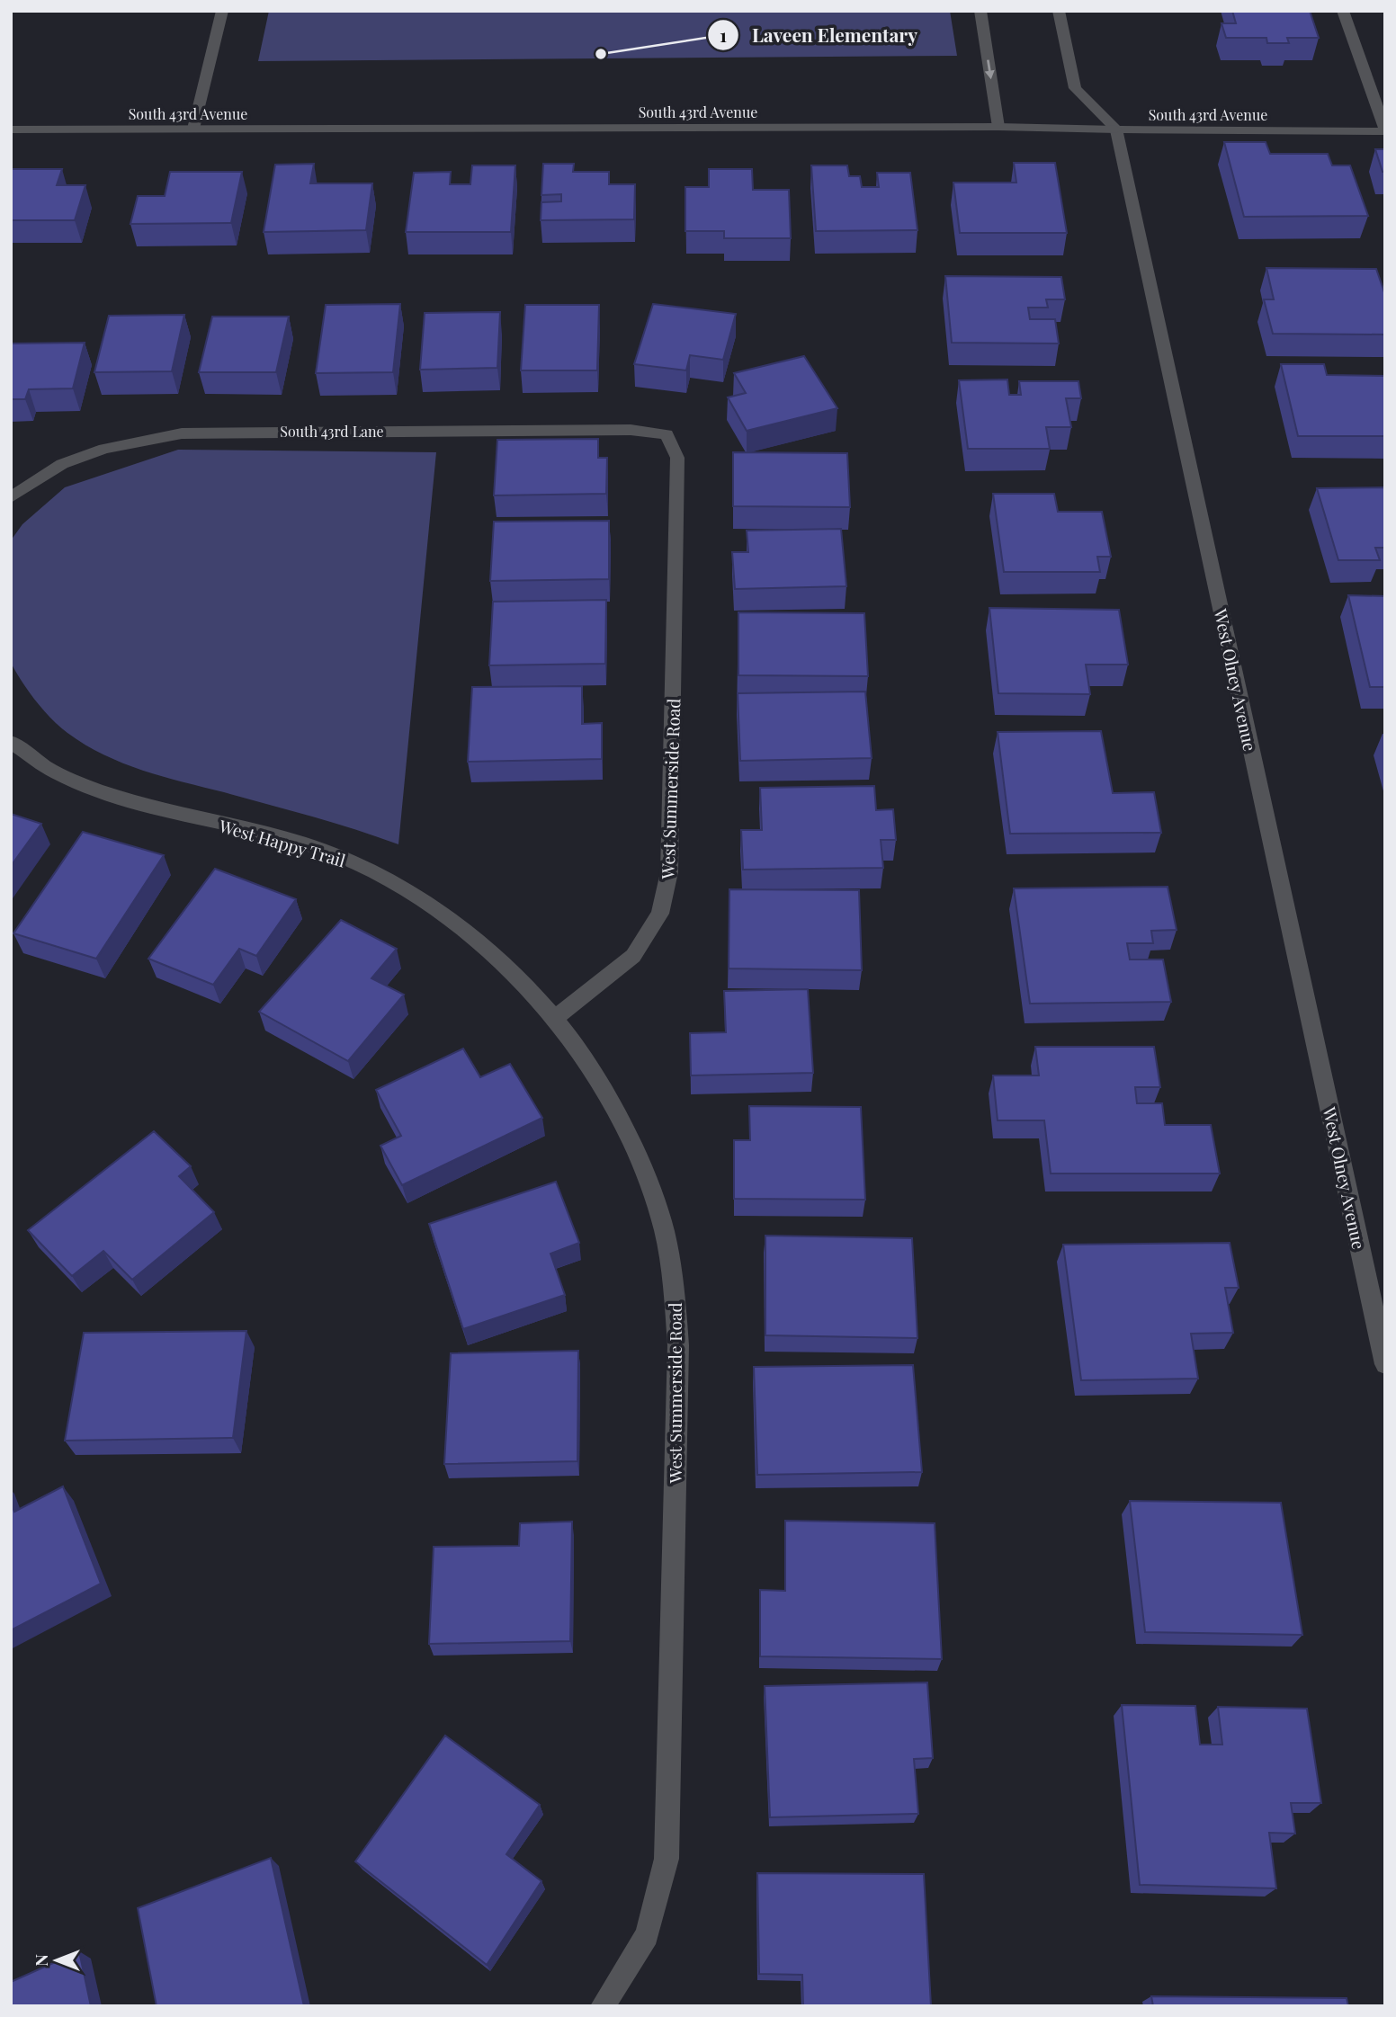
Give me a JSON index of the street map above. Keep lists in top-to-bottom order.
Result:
{
  "streets": {
    "street": [
      "South 43rd Avenue",
      "South 43rd Lane",
      "West Olney Avenue",
      "West Summerside Road",
      "West Happy Trail"
    ]
  },
  "crossings": [
    ["South 43rd Avenue", "West Olney Avenue"],
    ["South 43rd Lane", "West Summerside Road"],
    ["West Summerside Road", "West Happy Trail"]
  ],
  "places": ["Laveen Elementary"],
  "north": "left"
}
